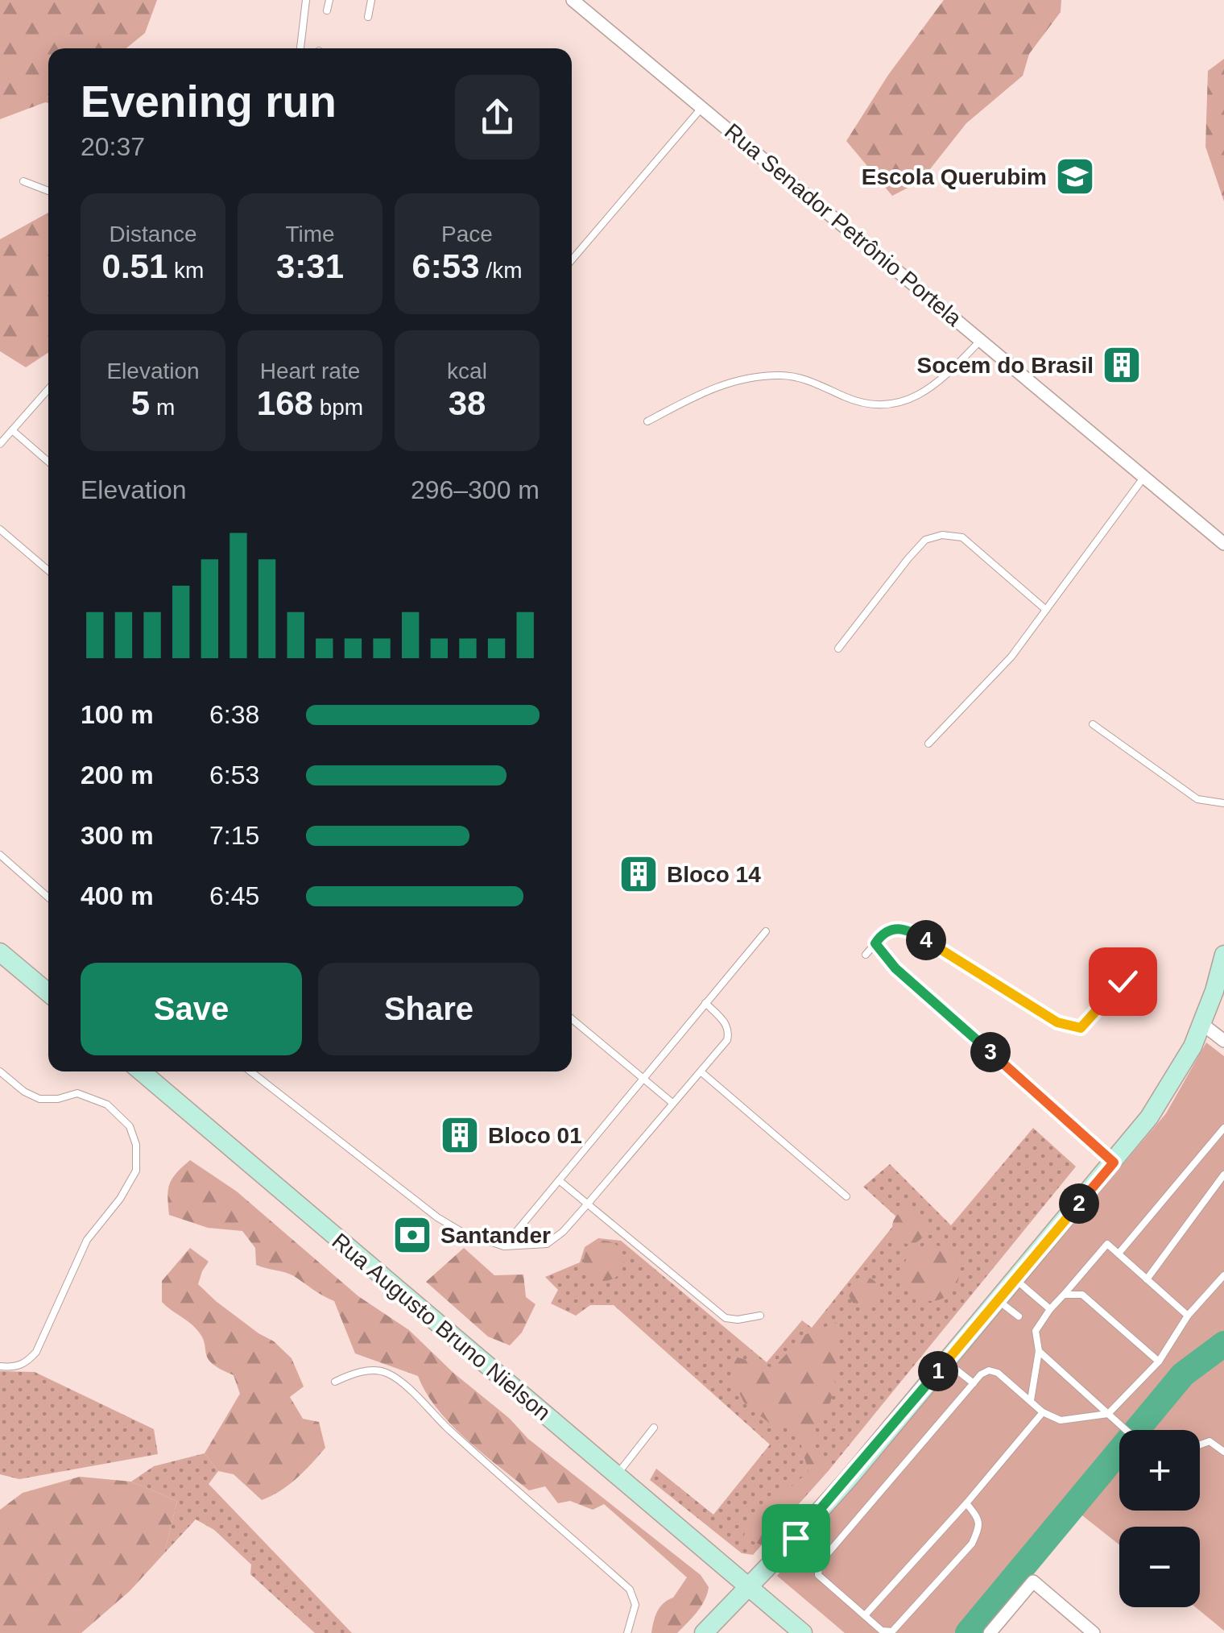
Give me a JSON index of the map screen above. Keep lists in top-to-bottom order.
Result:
{
  "streets": {
    "main road": ["Rua Augusto Bruno Nielson"],
    "street": ["Rua Senador Petrônio Portela"]
  },
  "places": {
    "school or university": ["Escola Querubim"],
    "building": ["Socem do Brasil", "Bloco 14", "Bloco 01"],
    "bank": ["Santander"]
  },
  "page": {
    "heading": ["Evening run", "20:37"],
    "stats": [
      ["Distance", "0.51 km"],
      ["Time", "3:31"],
      ["Pace", "6:53 /km"],
      ["Elevation", "5 m"],
      ["Heart rate", "168 bpm"],
      ["kcal", "38"]
    ],
    "chart": ["Elevation", "296–300 m"],
    "list": [
      {
        "name": "100 m",
        "note": "6:38"
      },
      {
        "name": "200 m",
        "note": "6:53"
      },
      {
        "name": "300 m",
        "note": "7:15"
      },
      {
        "name": "400 m",
        "note": "6:45"
      }
    ],
    "pins": [
      "4",
      "3",
      "2",
      "1"
    ],
    "buttons": ["Save", "Share"],
    "map_buttons": ["+", "−"]
  }
}
